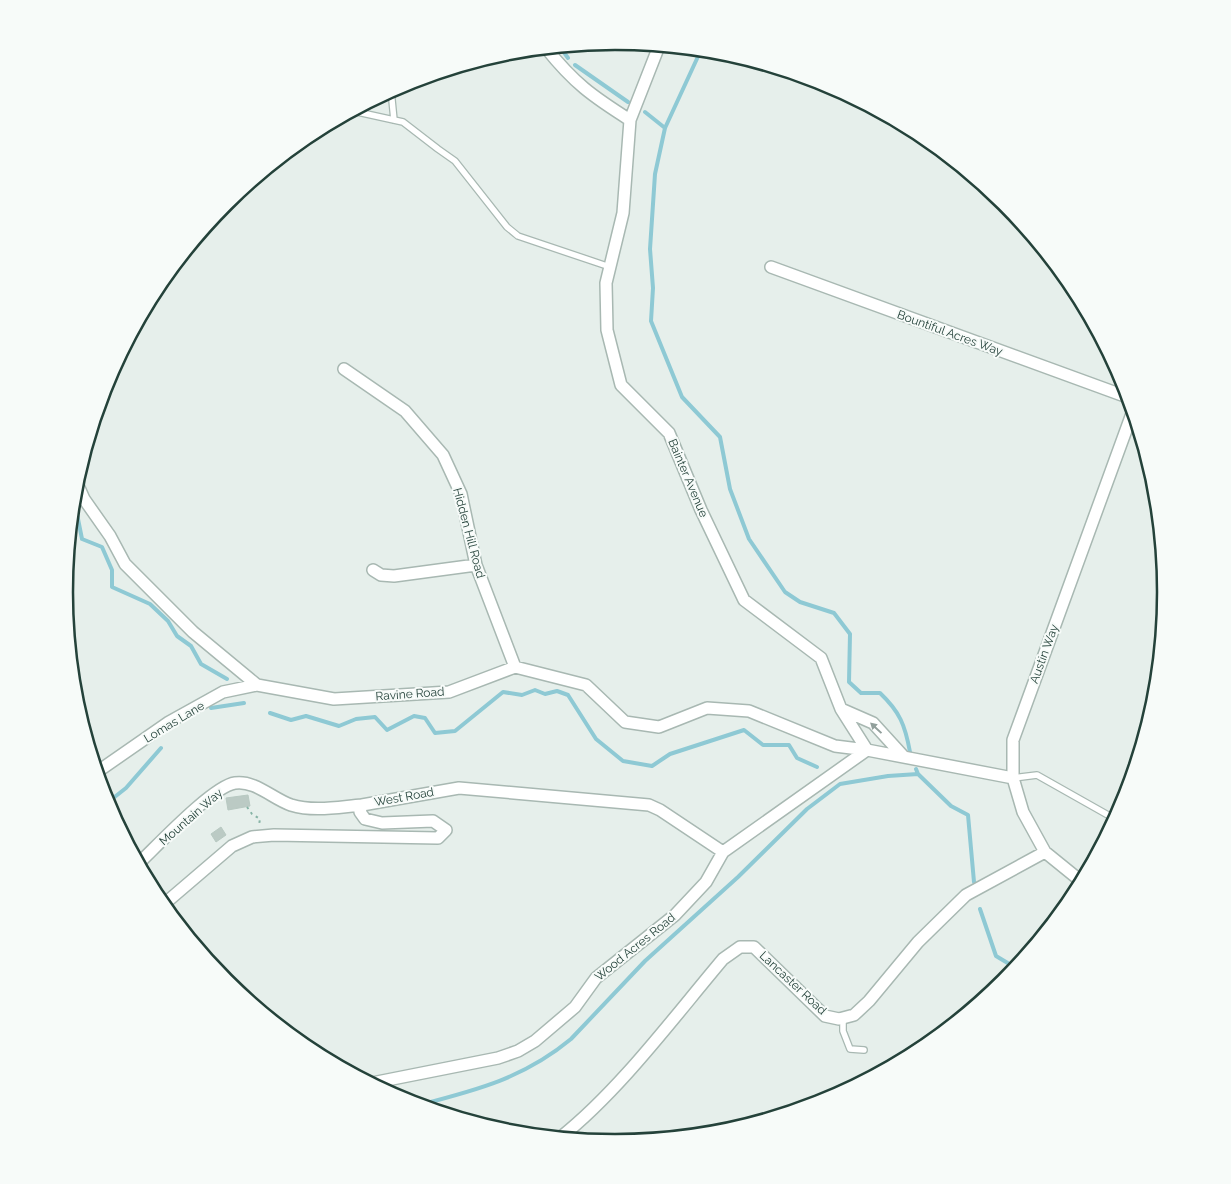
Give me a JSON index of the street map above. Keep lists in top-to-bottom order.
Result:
{
  "streets": {
    "street": [
      "Bountiful Acres Way",
      "Bainter Avenue",
      "Hidden Hill Road",
      "Austin Way",
      "Ravine Road",
      "Lomas Lane",
      "West Road",
      "Mountain Way",
      "Wood Acres Road",
      "Lancaster Road"
    ]
  },
  "crossings": [
    ["Bainter Avenue", "Wood Acres Road"],
    ["Hidden Hill Road", "Ravine Road"],
    ["Austin Way", "Lancaster Road"],
    ["Ravine Road", "Lomas Lane"],
    ["West Road", "Mountain Way"],
    ["West Road", "Wood Acres Road"]
  ]
}
